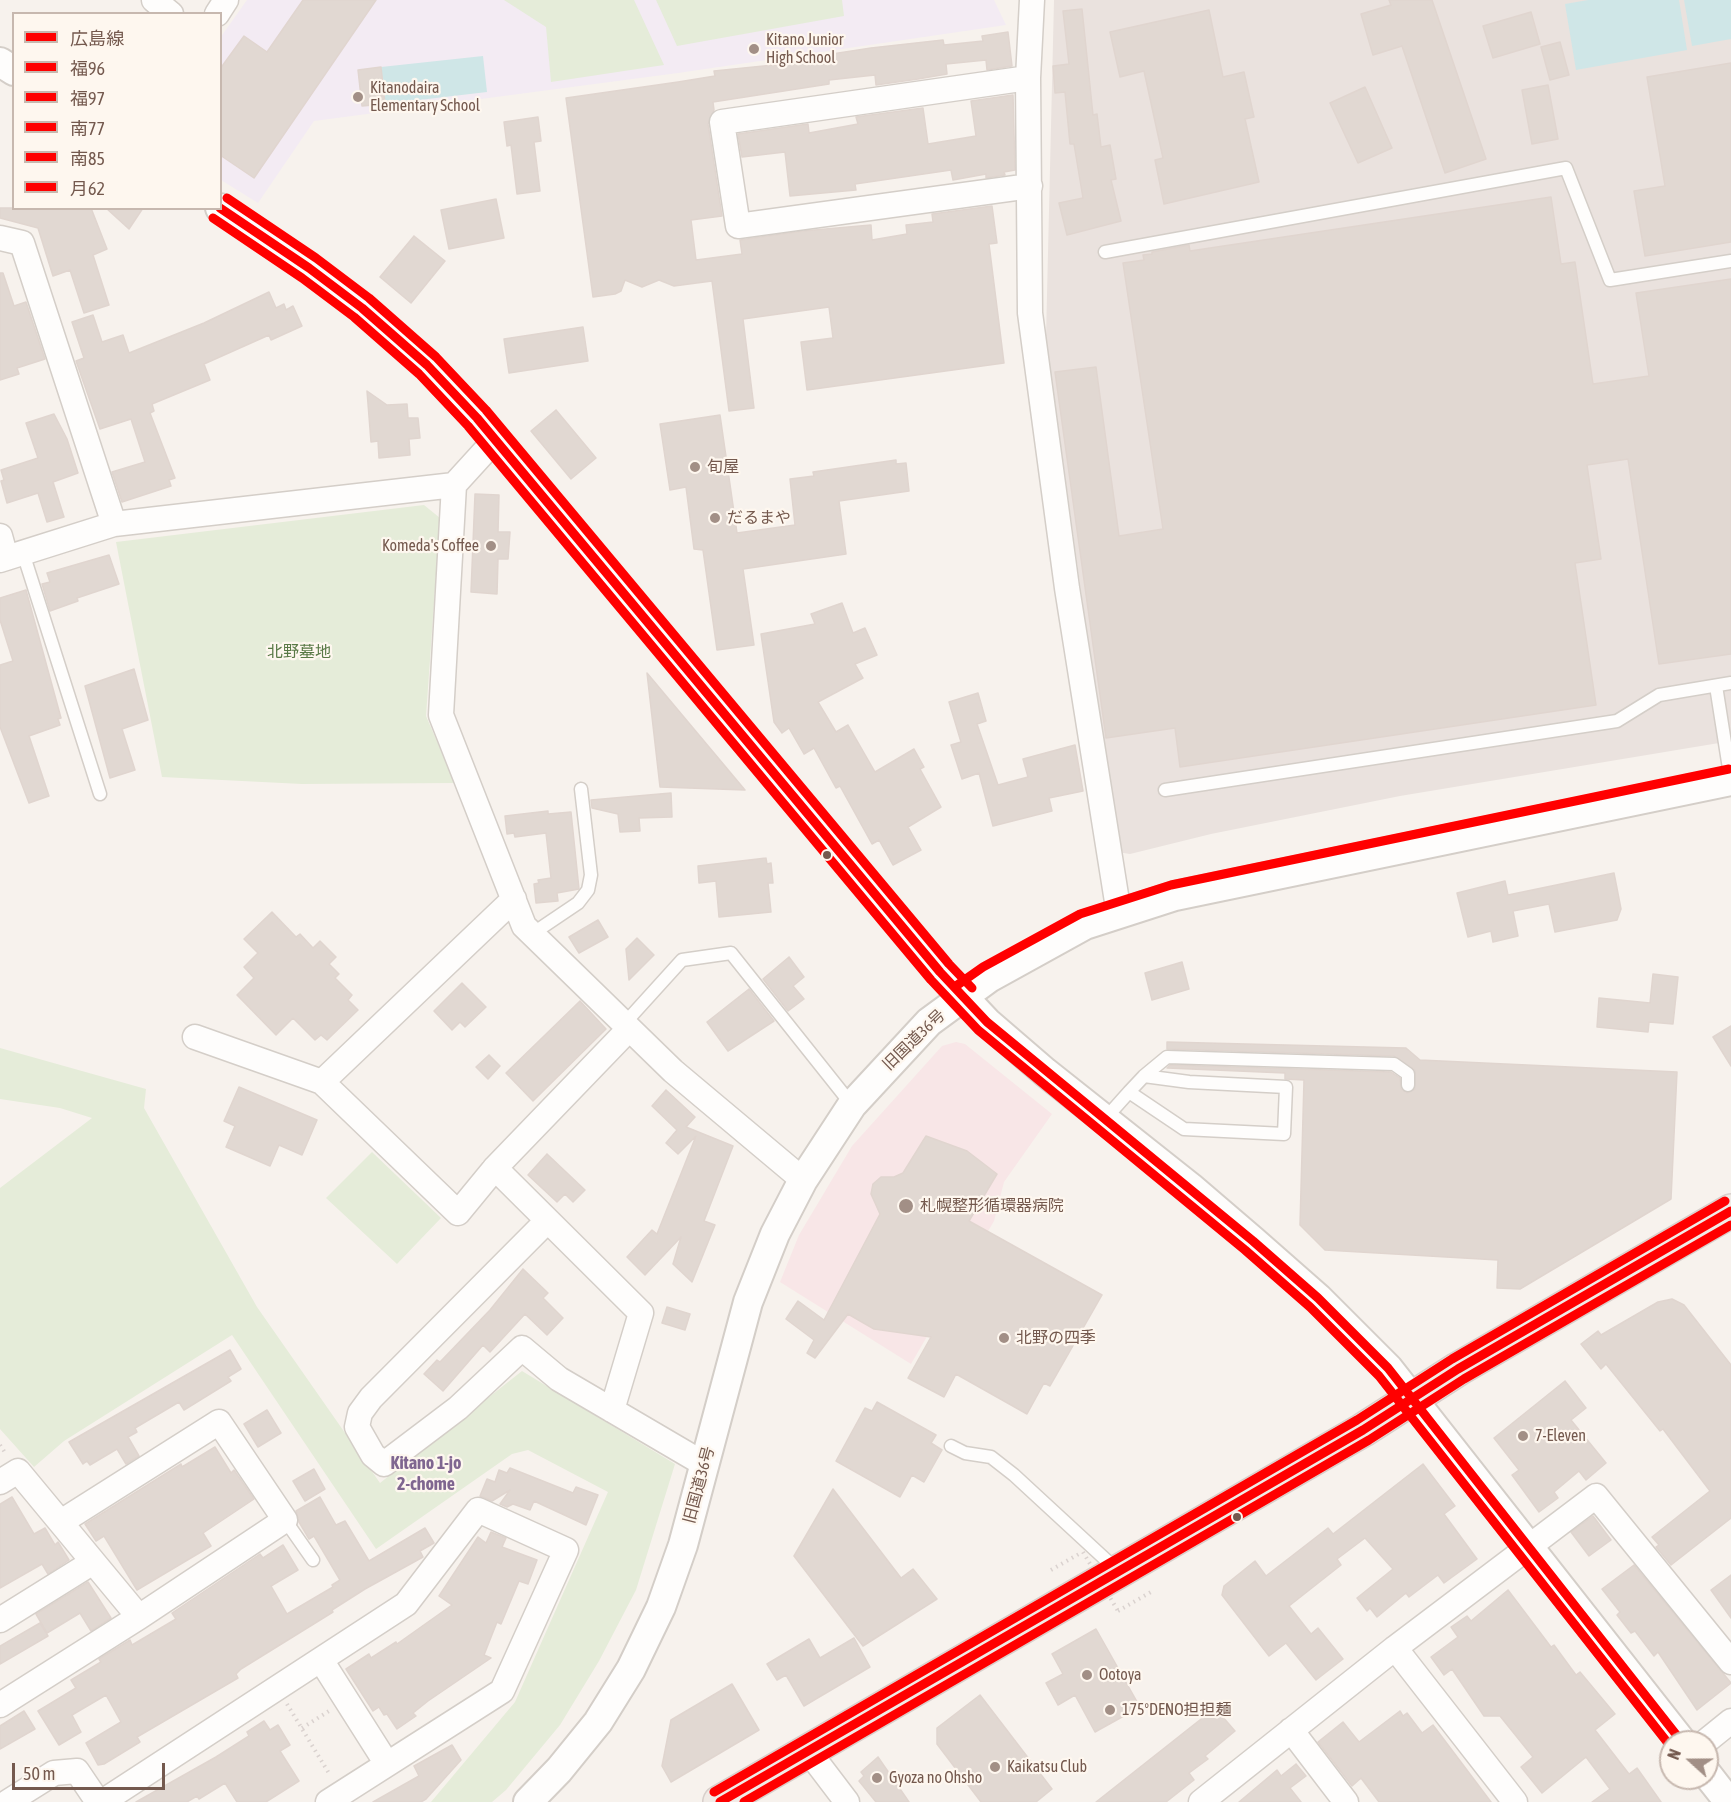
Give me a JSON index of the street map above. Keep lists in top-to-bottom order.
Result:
{
  "streets": {
    "street": ["旧国道36号"]
  },
  "districts": ["Kitano 1-jo 2-chome"],
  "parks": ["北野墓地"],
  "places": [
    "Kitano Junior High School",
    "Kitanodaira Elementary School",
    "旬屋",
    "だるまや",
    "Komeda's Coffee",
    "札幌整形循環器病院",
    "北野の四季",
    "7-Eleven",
    "Ootoya",
    "175°DENO担担麺",
    "Kaikatsu Club",
    "Gyoza no Ohsho"
  ],
  "lines": [
    "transit line 月62",
    "transit line 南77",
    "transit line 南85",
    "transit line 福97",
    "transit line 広島線",
    "transit line 福96"
  ],
  "legend": [
    "広島線",
    "福96",
    "福97",
    "南77",
    "南85",
    "月62"
  ],
  "scale_bar": "50 m",
  "north": "left"
}
